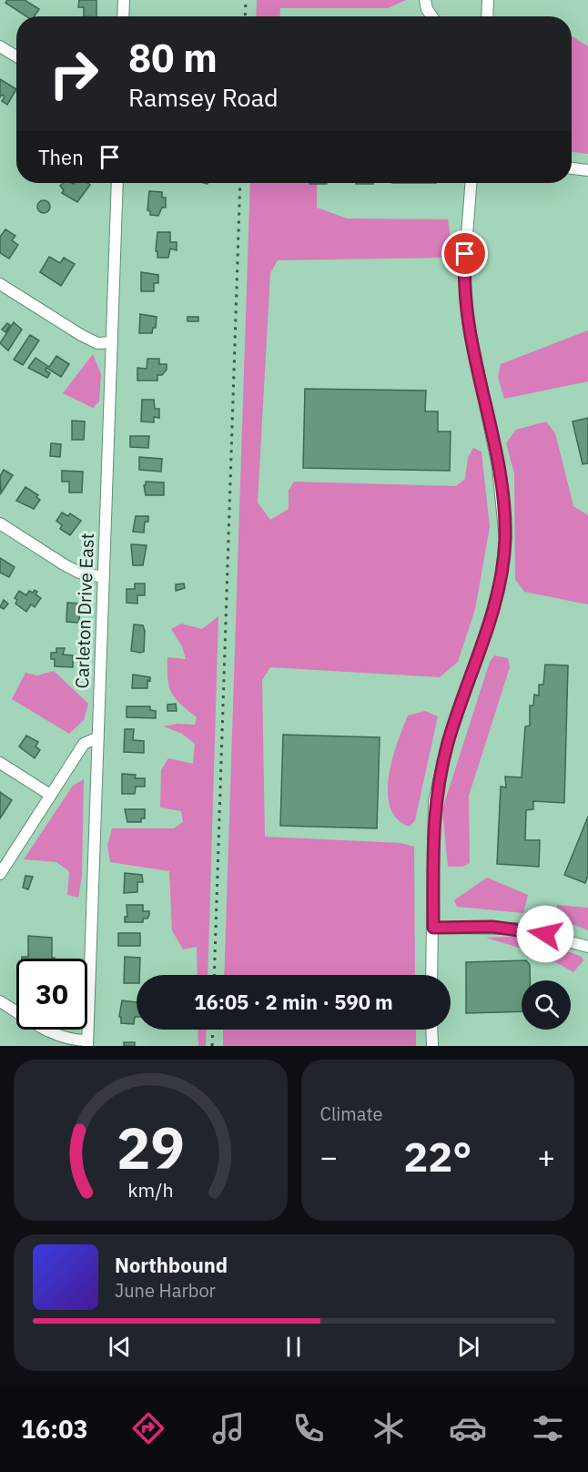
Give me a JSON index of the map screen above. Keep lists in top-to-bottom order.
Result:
{
  "streets": {
    "street": ["Carleton Drive East"]
  },
  "page": {
    "turn": ["80 m", "Ramsey Road"],
    "then": "Then",
    "limit": "30",
    "trip": "16:05 · 2 min · 590 m",
    "tile": "Climate",
    "heat": ["−", "22°", "+"],
    "song": ["Northbound", "June Harbor"],
    "tabs": "16:03",
    "gauge": ["29", "km/h"]
  }
}
